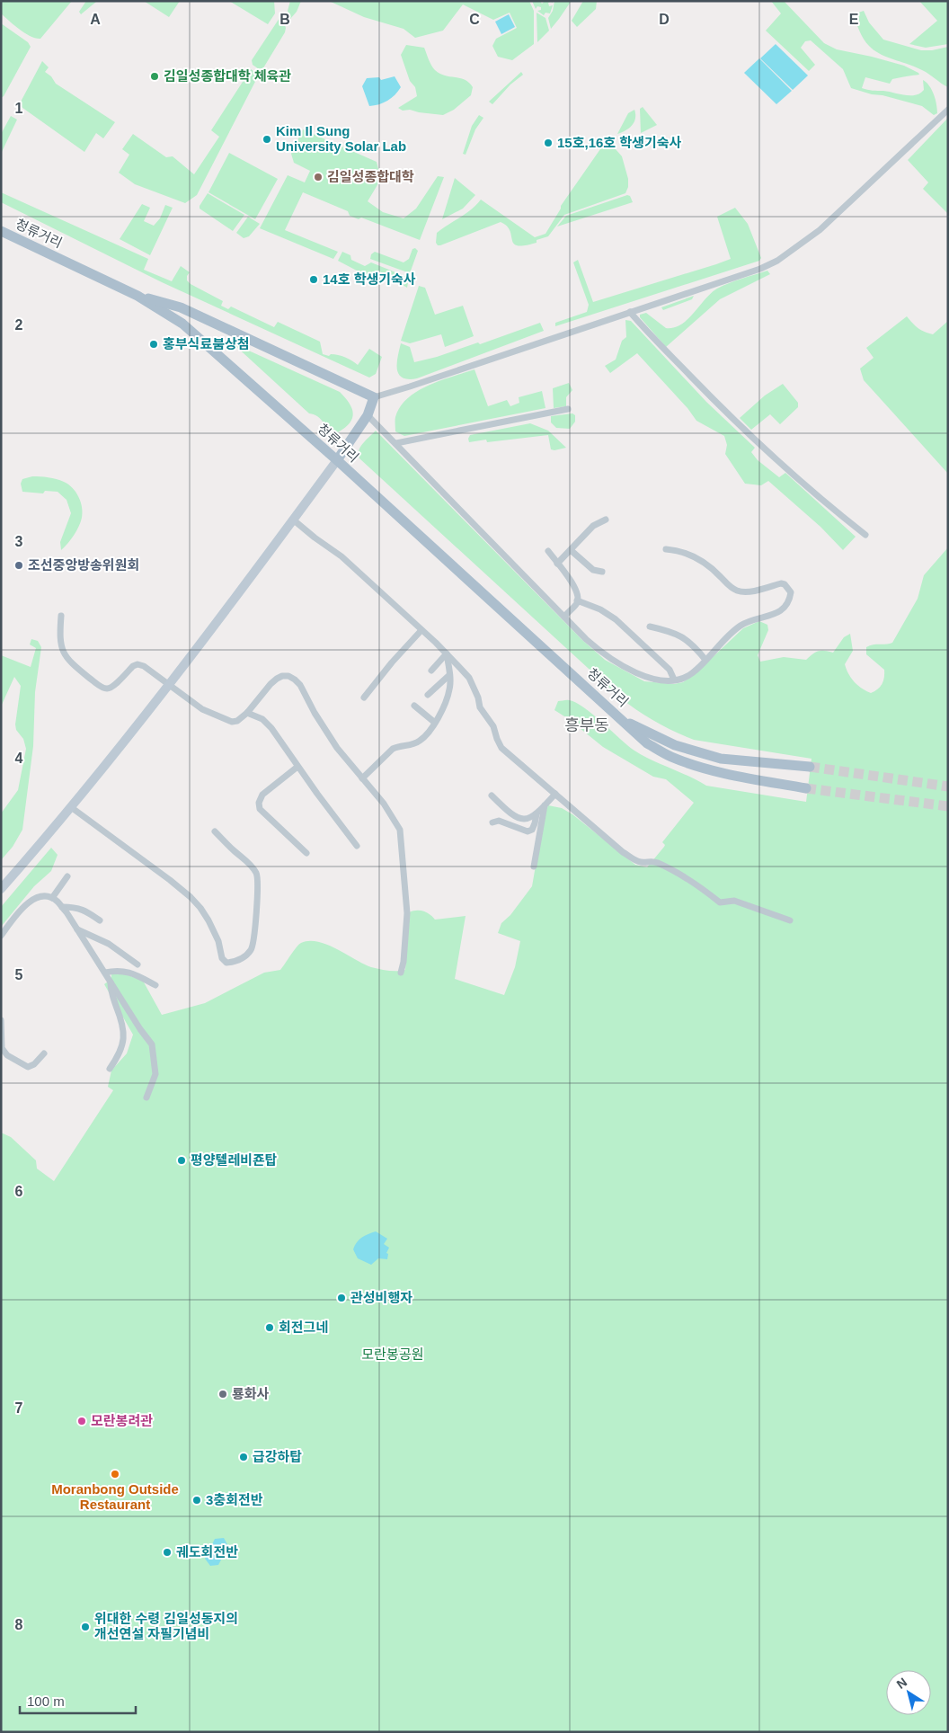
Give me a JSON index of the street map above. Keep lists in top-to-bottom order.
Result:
{
  "streets": {
    "main road": ["청류거리"]
  },
  "districts": ["흥부동"],
  "parks": ["모란봉공원"],
  "places": [
    "김일성종합대학 체육관",
    "Kim Il Sung University Solar Lab",
    "15호,16호 학생기숙사",
    "김일성종합대학",
    "14호 학생기숙사",
    "홍부식료붐상첨",
    "조선중앙방송위원회",
    "평양텔레비죤탑",
    "관성비행자",
    "회전그네",
    "룡화사",
    "모란봉려관",
    "급강하탑",
    "Moranbong Outside Restaurant",
    "3충회전반",
    "궤도회전반",
    "위대한 수령 김일성동지의 개선연설 자필기념비"
  ],
  "scale_bar": "100 m",
  "north": "top left",
  "grid": {
    "columns": [
      "A",
      "B",
      "C",
      "D",
      "E"
    ],
    "rows": [
      "1",
      "2",
      "3",
      "4",
      "5",
      "6",
      "7",
      "8"
    ]
  }
}
